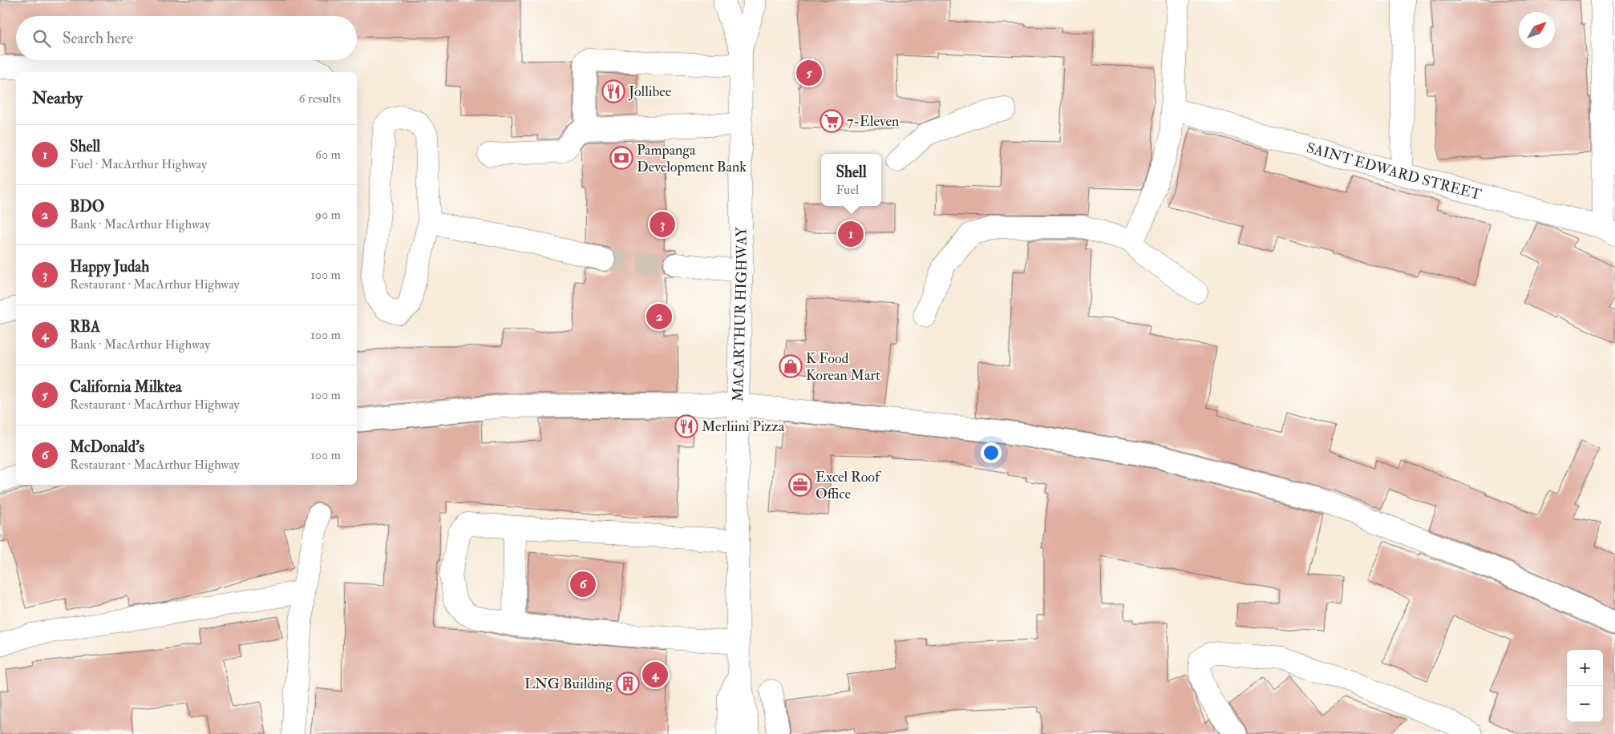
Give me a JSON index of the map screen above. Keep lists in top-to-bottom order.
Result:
{
  "streets": {
    "main road": ["SAINT EDWARD STREET", "MACARTHUR HIGHWAY"]
  },
  "places": {
    "restaurant": ["Jollibee", "Merliini Pizza"],
    "supermarket": ["7-Eleven"],
    "bank": ["Pampanga Development Bank"],
    "shop": ["K Food Korean Mart"],
    "office": ["Excel Roof Office"],
    "building": ["LNG Building"]
  },
  "north": "top right",
  "page": {
    "search": "Search here",
    "pins": [
      "5",
      "3",
      "1",
      "2",
      "6",
      "4"
    ],
    "heading": ["Nearby", "6 results"],
    "list": [
      {
        "mark": "1",
        "name": "Shell",
        "note": "Fuel · MacArthur Highway",
        "value": "60 m"
      },
      {
        "mark": "2",
        "name": "BDO",
        "note": "Bank · MacArthur Highway",
        "value": "90 m"
      },
      {
        "mark": "3",
        "name": "Happy Judah",
        "note": "Restaurant · MacArthur Highway",
        "value": "100 m"
      },
      {
        "mark": "4",
        "name": "RBA",
        "note": "Bank · MacArthur Highway",
        "value": "100 m"
      },
      {
        "mark": "5",
        "name": "California Milktea",
        "note": "Restaurant · MacArthur Highway",
        "value": "100 m"
      },
      {
        "mark": "6",
        "name": "McDonald's",
        "note": "Restaurant · MacArthur Highway",
        "value": "100 m"
      }
    ],
    "popup": ["Shell", "Fuel"],
    "map_buttons": ["+", "−"]
  }
}
